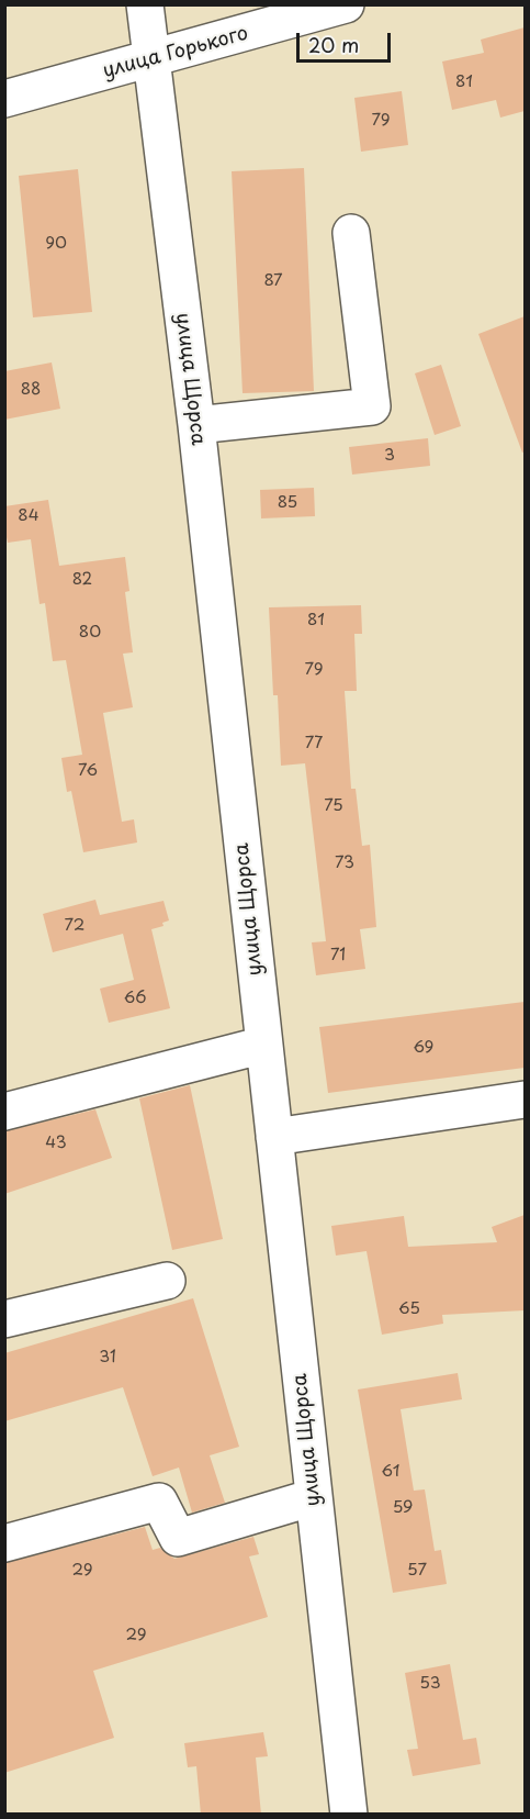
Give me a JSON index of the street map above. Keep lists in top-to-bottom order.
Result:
{
  "streets": {
    "street": ["улица Горького", "улица Щорса"]
  },
  "crossings": [
    ["улица Горького", "улица Щорса"]
  ],
  "house_numbers": [
    "81",
    "79",
    "90",
    "87",
    "88",
    "3",
    "85",
    "84",
    "82",
    "81",
    "80",
    "79",
    "77",
    "76",
    "75",
    "73",
    "72",
    "71",
    "66",
    "69",
    "43",
    "65",
    "31",
    "61",
    "59",
    "29",
    "57",
    "29",
    "53"
  ],
  "scale_bar": "20 m"
}
